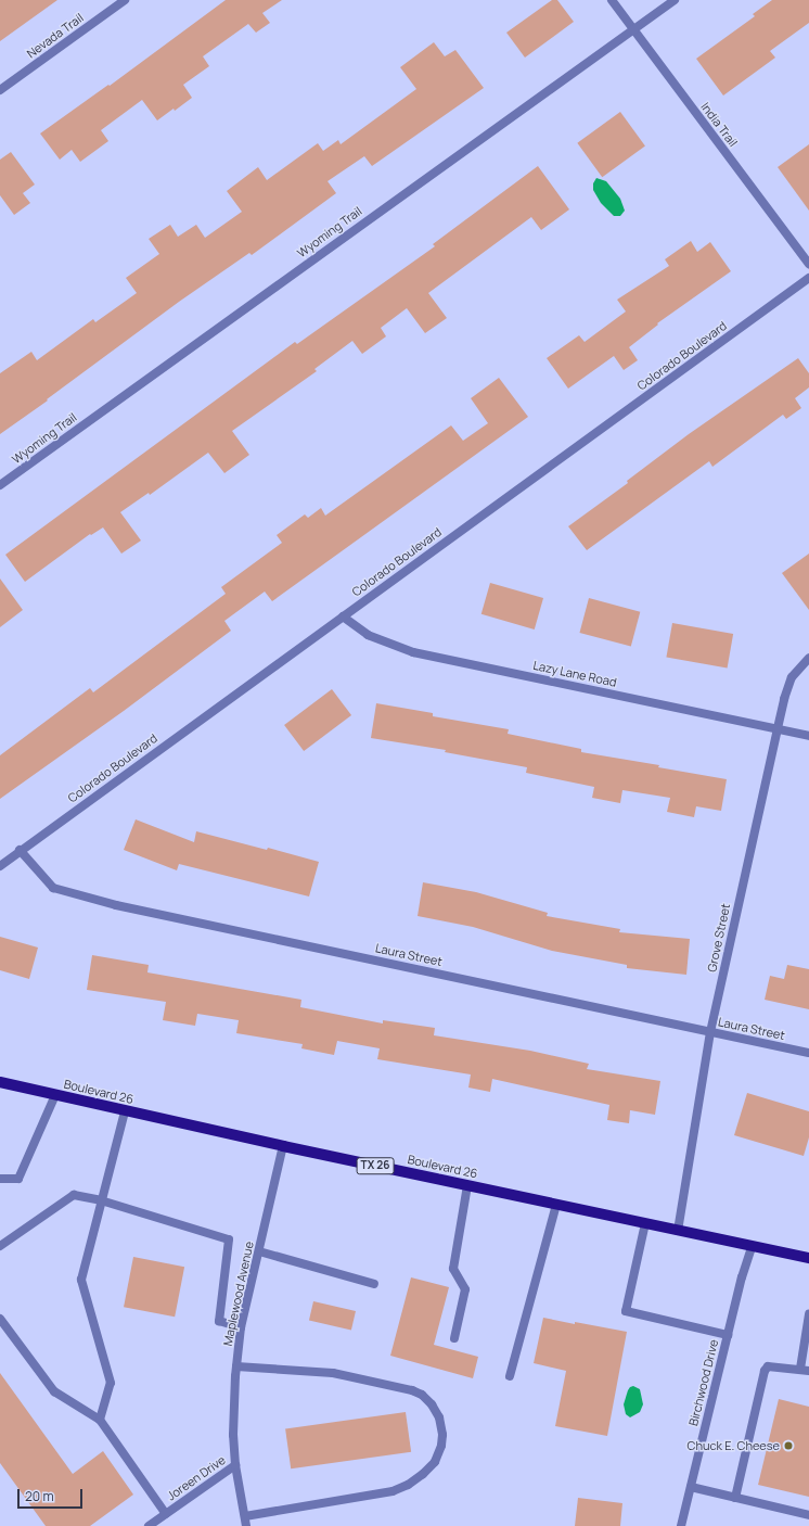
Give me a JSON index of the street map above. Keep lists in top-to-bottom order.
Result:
{
  "streets": {
    "main road": ["Boulevard 26", "TX 26"],
    "street": [
      "Nevada Trail",
      "India Trail",
      "Wyoming Trail",
      "Colorado Boulevard",
      "Lazy Lane Road",
      "Grove Street",
      "Laura Street",
      "Maplewood Avenue",
      "Birchwood Drive",
      "Joreen Drive"
    ]
  },
  "crossings": [
    ["India Trail", "Wyoming Trail"],
    ["Colorado Boulevard", "Lazy Lane Road"],
    ["Colorado Boulevard", "Laura Street"],
    ["Lazy Lane Road", "Grove Street"],
    ["Grove Street", "Laura Street"],
    ["Grove Street", "Boulevard 26"],
    ["Boulevard 26", "Maplewood Avenue"],
    ["Boulevard 26", "Birchwood Drive"],
    ["Maplewood Avenue", "Joreen Drive"]
  ],
  "places": ["Chuck E. Cheese"],
  "scale_bar": "20 m"
}
